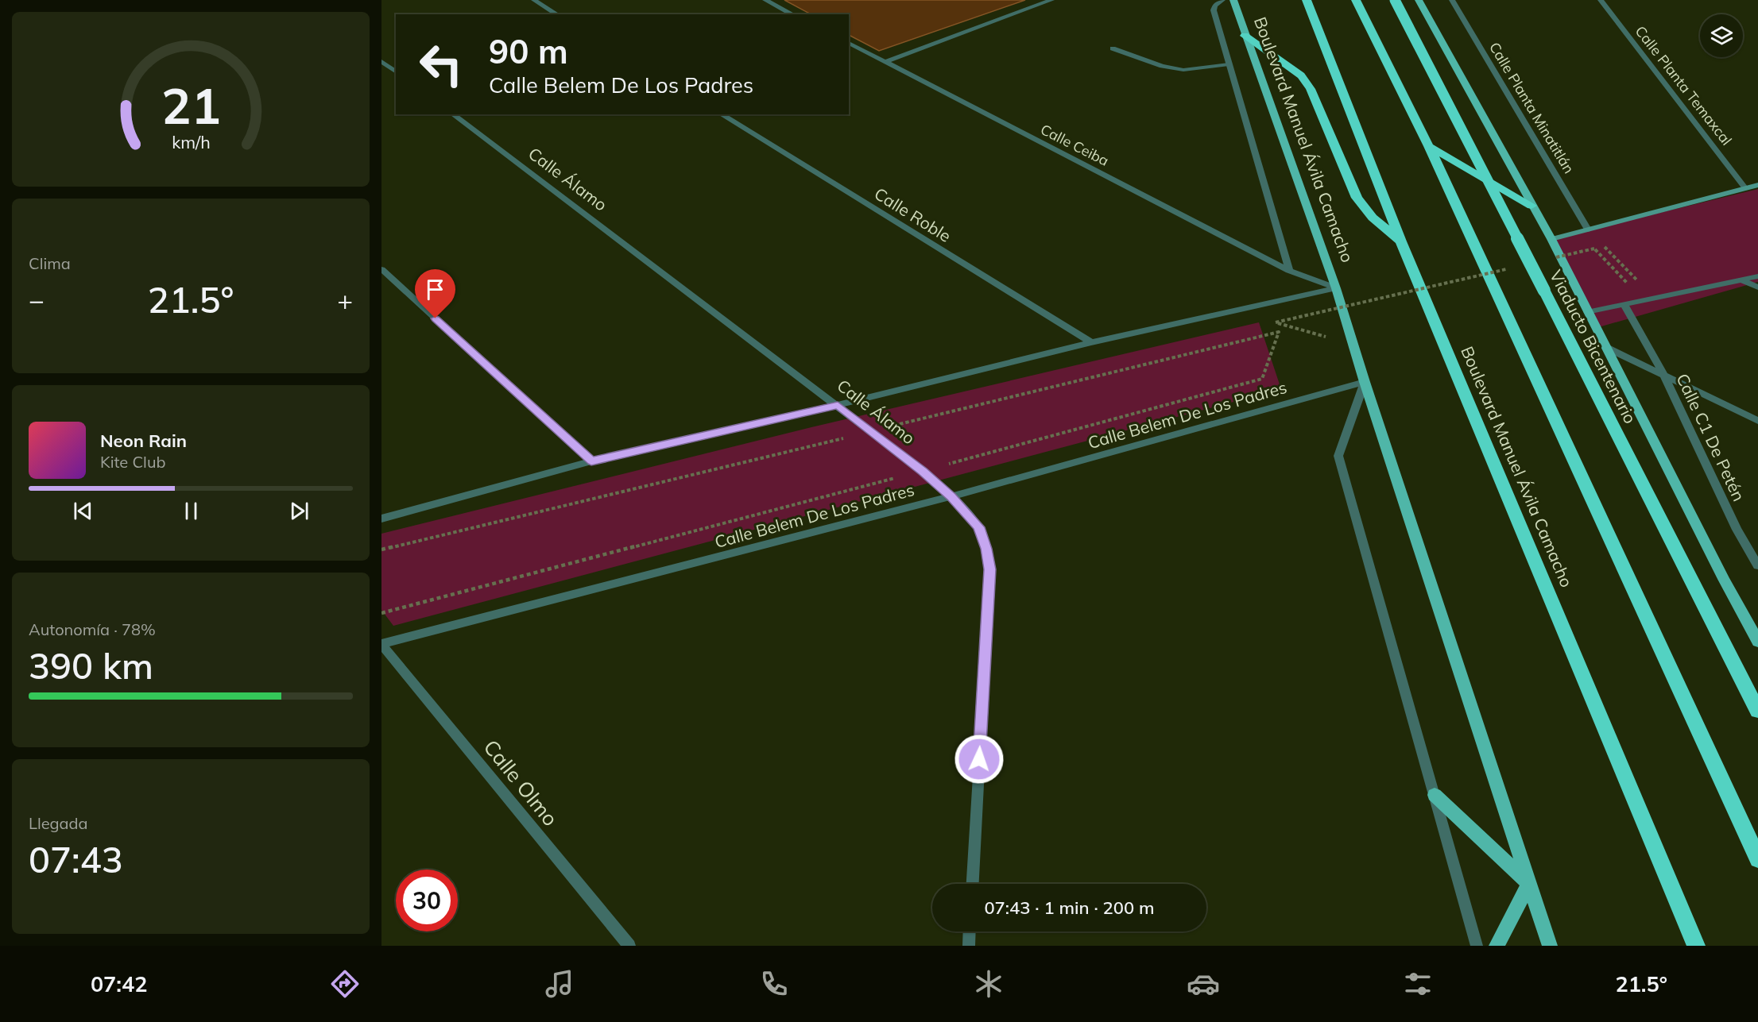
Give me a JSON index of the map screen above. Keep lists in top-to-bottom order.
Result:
{
  "streets": {
    "highway": ["Boulevard Manuel Ávila Camacho", "Viaducto Bicentenario"],
    "street": [
      "Calle Planta Temaxcal",
      "Calle Planta Minatitlán",
      "Calle Ceiba",
      "Calle Álamo",
      "Calle Roble",
      "Calle Belem De Los Padres",
      "Calle C1 De Petén",
      "Calle Olmo"
    ]
  },
  "crossings": [
    ["Boulevard Manuel Ávila Camacho", "Calle Ceiba"],
    ["Boulevard Manuel Ávila Camacho", "Calle Belem De Los Padres"],
    ["Calle Álamo", "Calle Belem De Los Padres"],
    ["Calle Belem De Los Padres", "Calle Olmo"]
  ],
  "page": {
    "turn": ["90 m", "Calle Belem De Los Padres"],
    "tile": [
      "Clima",
      ["Autonomía · 78%", "390 km"],
      ["Llegada", "07:43"]
    ],
    "heat": ["−", "21.5°", "+"],
    "song": ["Neon Rain", "Kite Club"],
    "limit": "30",
    "trip": "07:43 · 1 min · 200 m",
    "tabs": ["07:42", "21.5°"],
    "gauge": ["21", "km/h"]
  }
}
